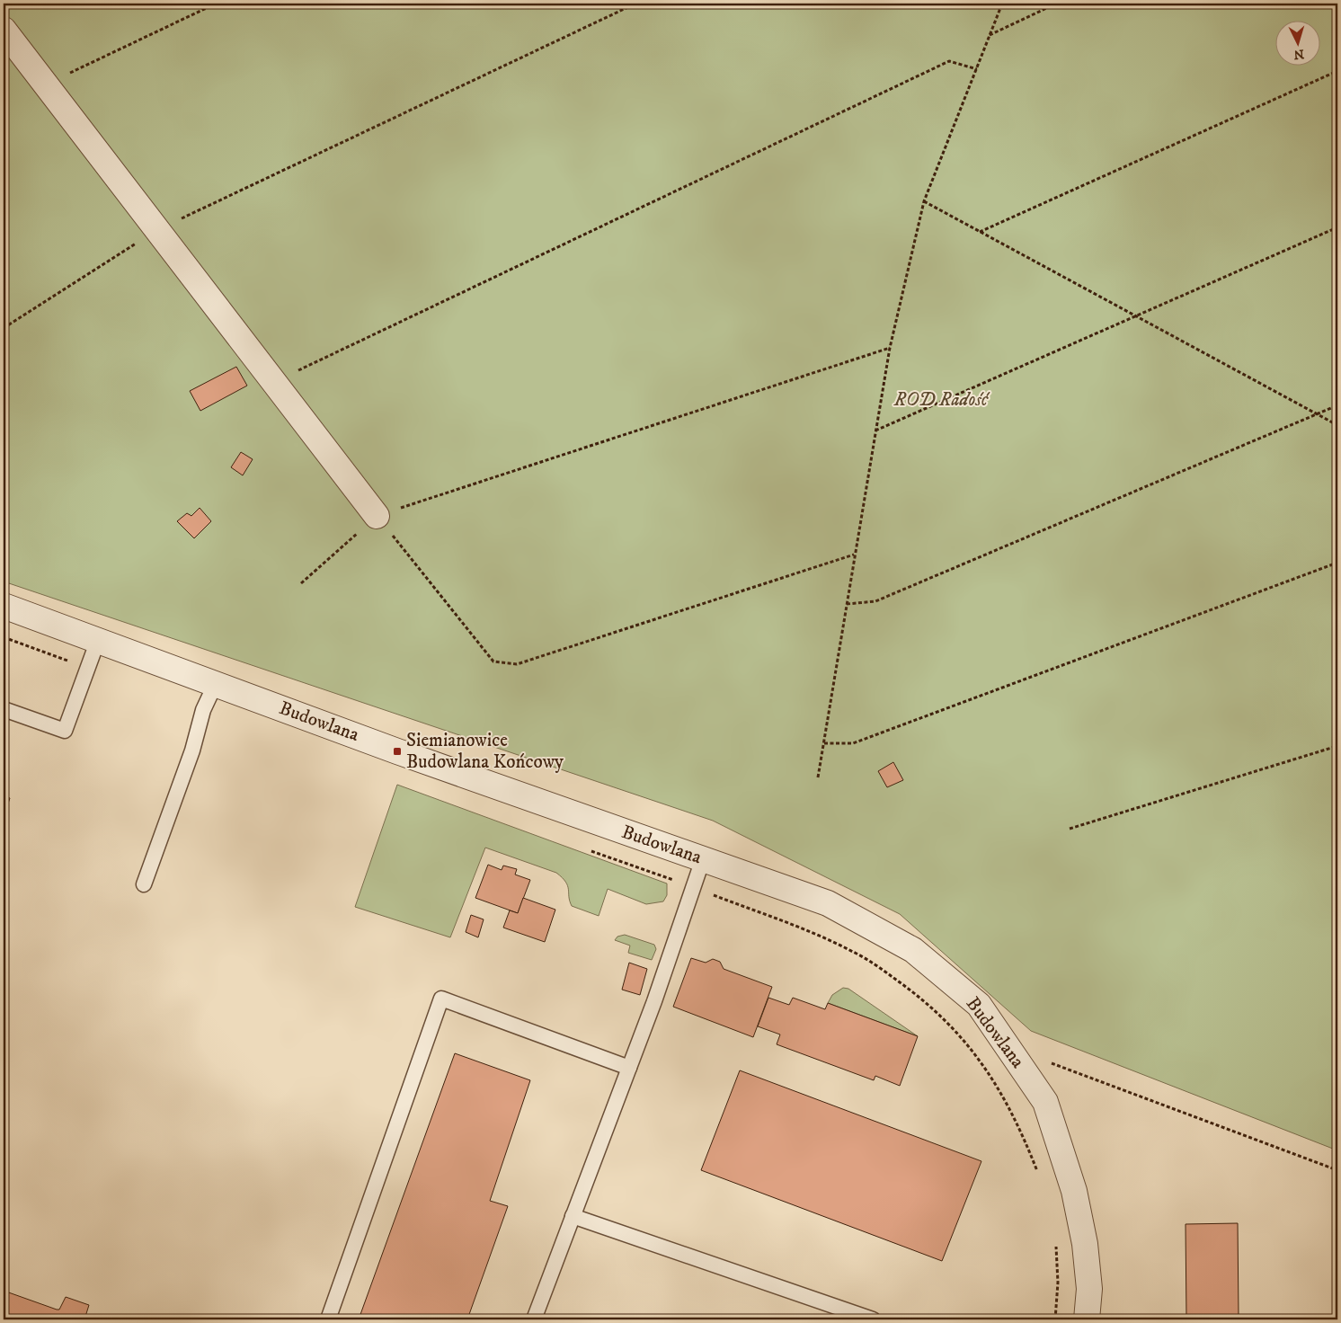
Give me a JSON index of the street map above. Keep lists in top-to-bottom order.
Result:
{
  "streets": {
    "street": ["Budowlana"]
  },
  "parks": ["ROD Radość"],
  "places": {
    "transit": ["Siemianowice Budowlana Końcowy"]
  },
  "north": "bottom"
}
